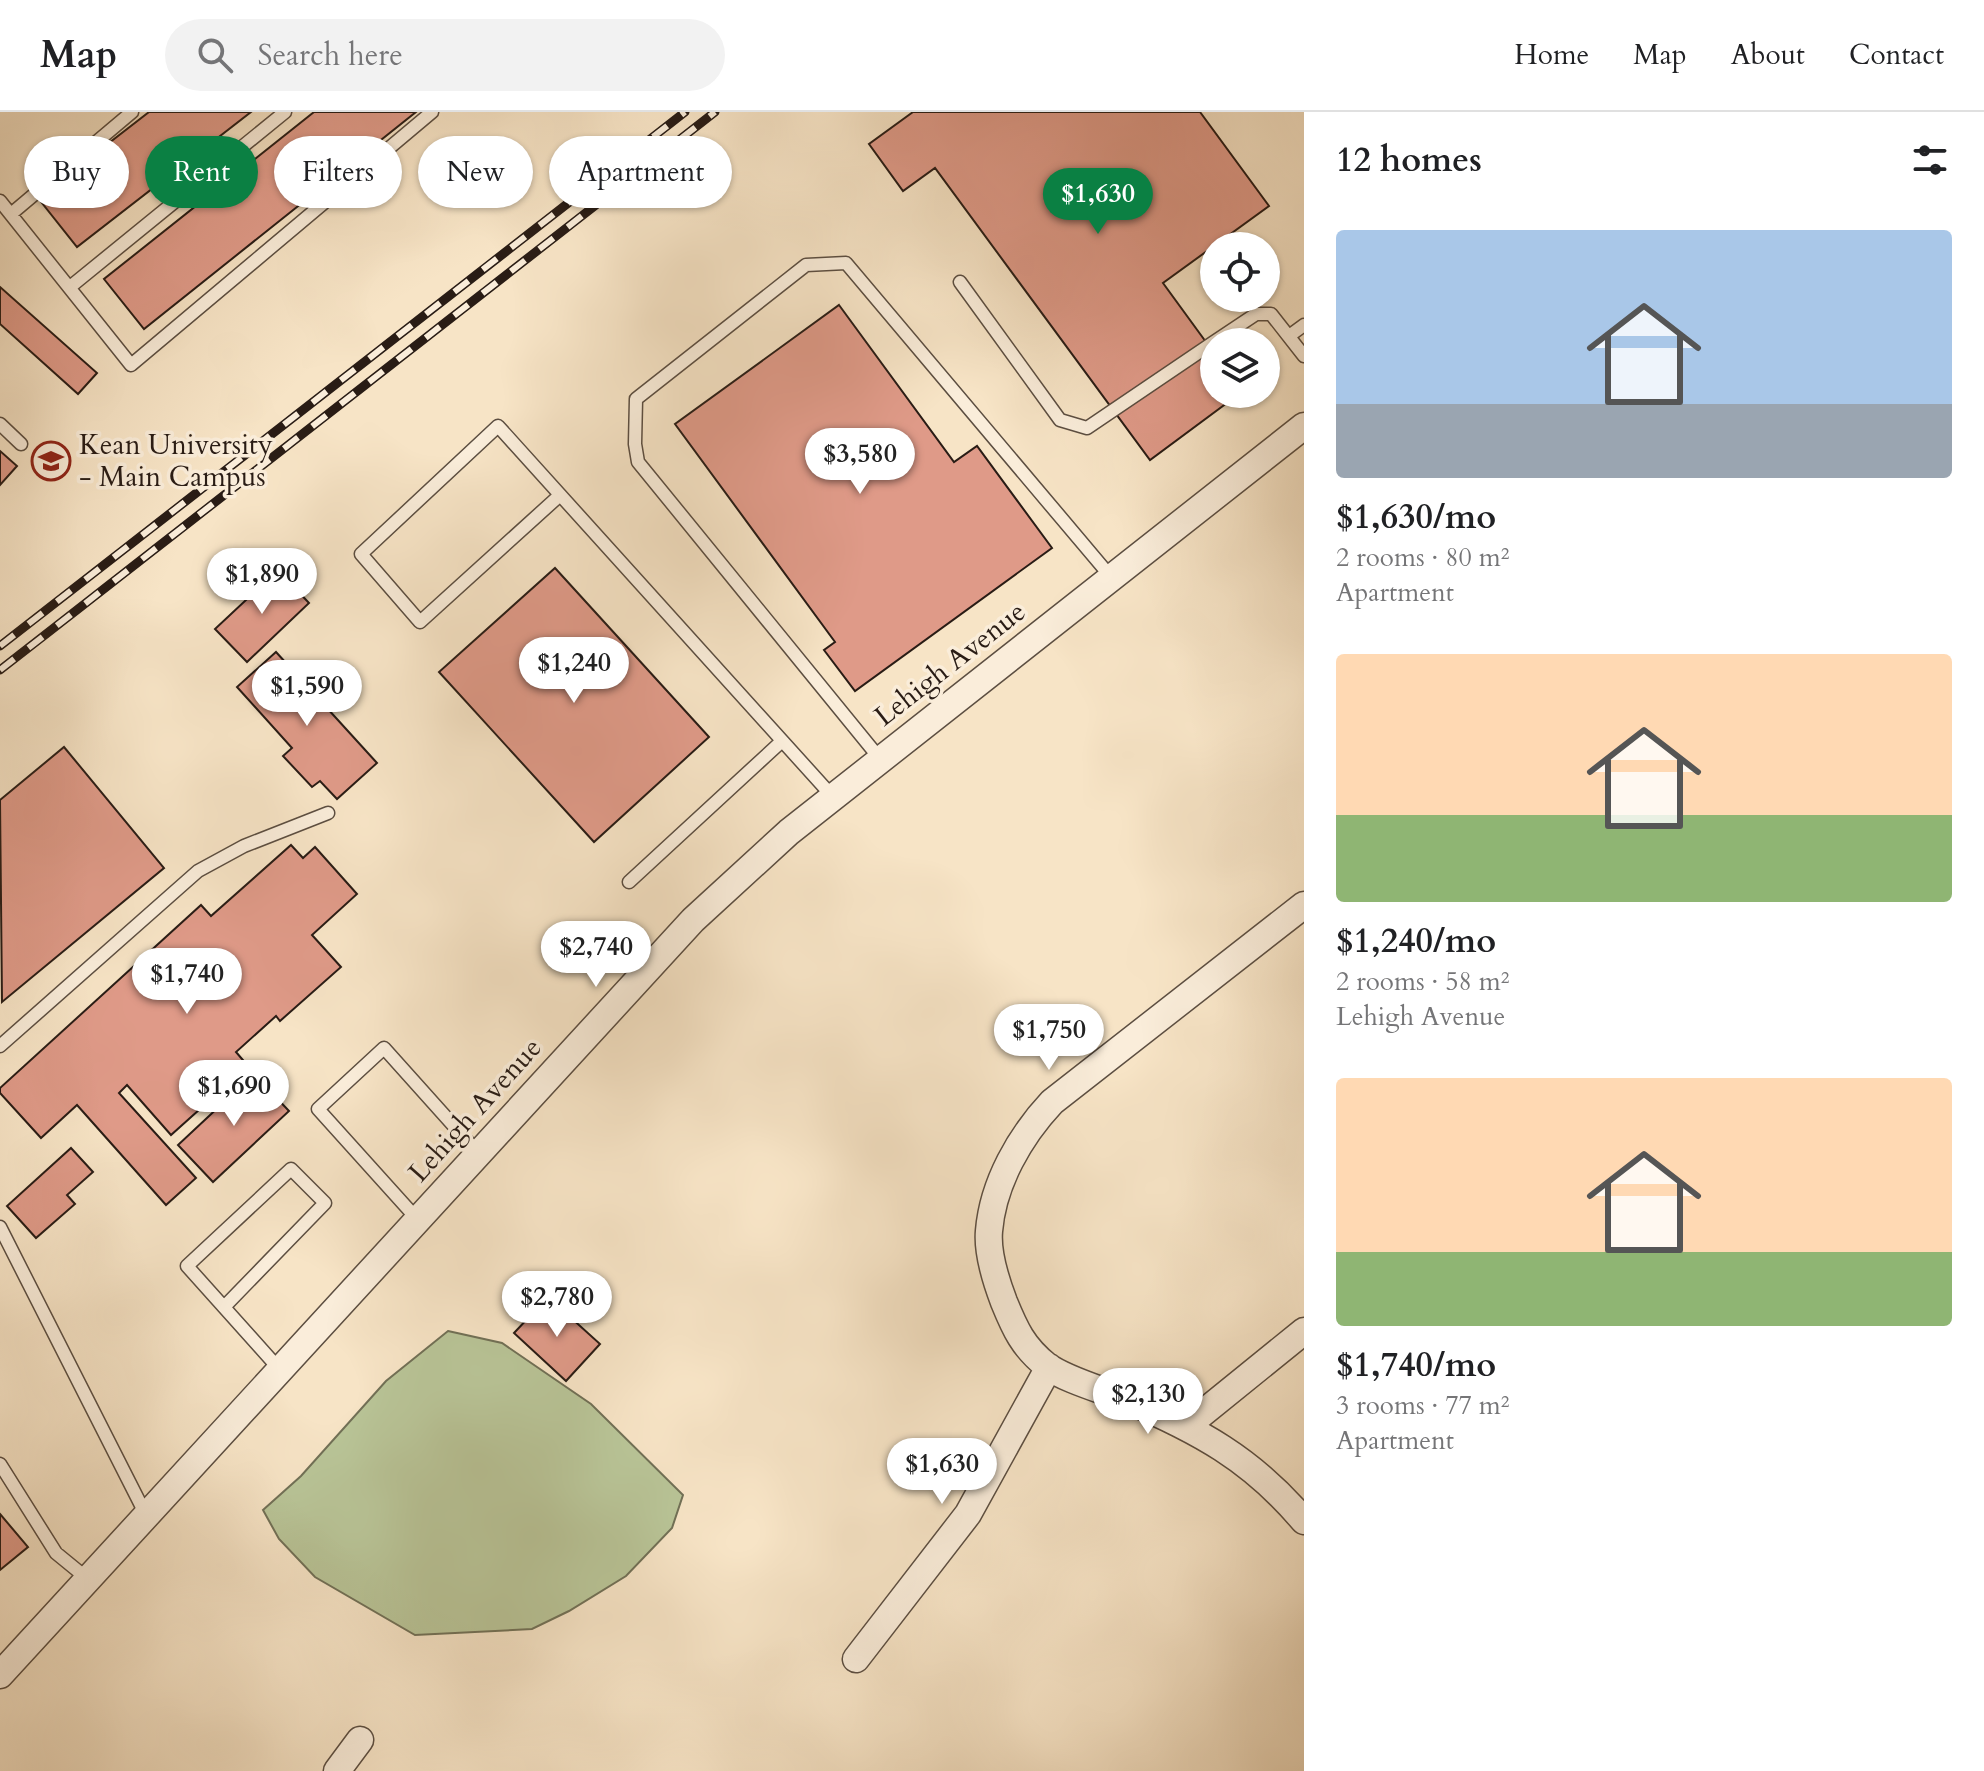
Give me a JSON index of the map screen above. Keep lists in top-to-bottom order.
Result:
{
  "streets": {
    "street": ["Lehigh Avenue"]
  },
  "places": {
    "school or university": ["Kean University - Main Campus"]
  },
  "page": {
    "header": "Map",
    "search": "Search here",
    "nav": [
      "Home",
      "Map",
      "About",
      "Contact"
    ],
    "heading": "12 homes",
    "chip": [
      "Buy",
      "Rent",
      "Filters",
      "New",
      "Apartment"
    ],
    "price": [
      "$1,630",
      "$3,580",
      "$1,890",
      "$1,240",
      "$1,590",
      "$2,740",
      "$1,740",
      "$1,750",
      "$1,690",
      "$2,780",
      "$2,130",
      "$1,630"
    ],
    "list": [
      {
        "name": "$1,630/mo",
        "note": "2 rooms · 80 m² · Apartment"
      },
      {
        "name": "$1,240/mo",
        "note": "2 rooms · 58 m² · Lehigh Avenue"
      },
      {
        "name": "$1,740/mo",
        "note": "3 rooms · 77 m² · Apartment"
      }
    ]
  }
}
